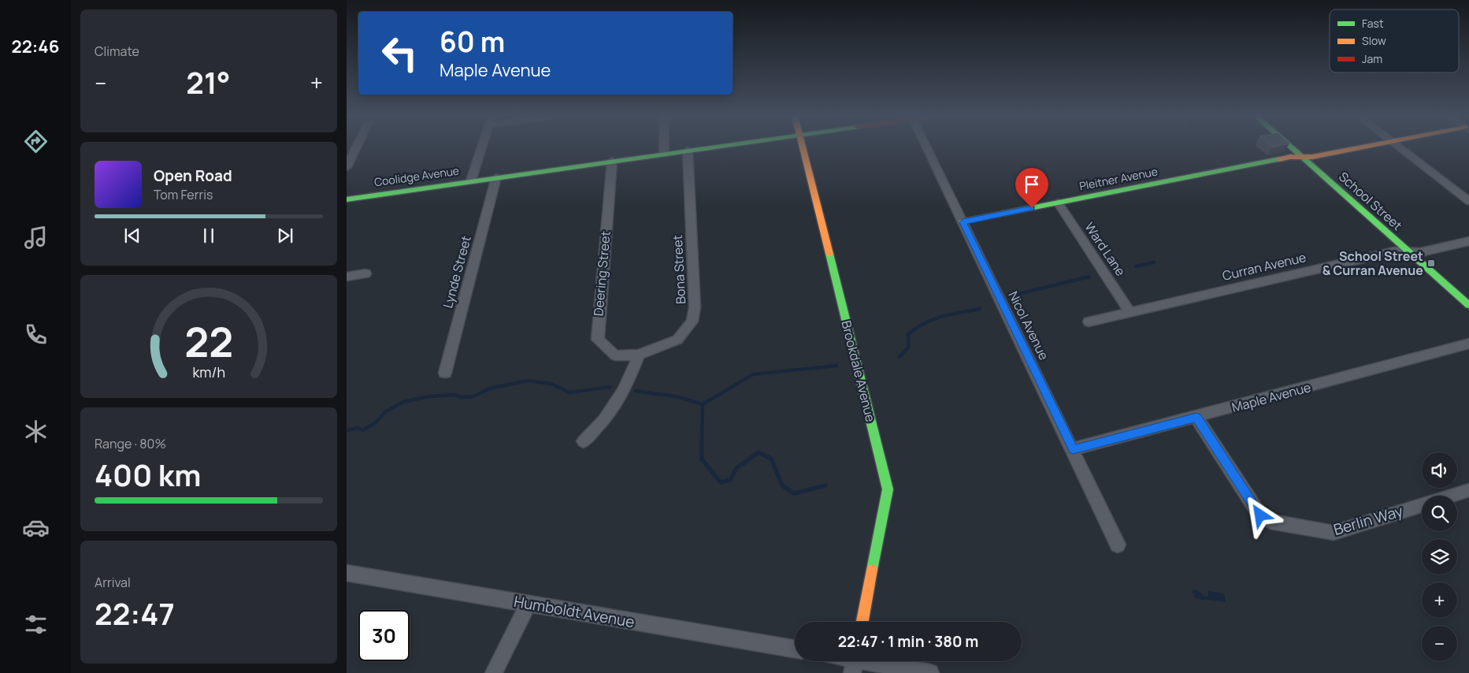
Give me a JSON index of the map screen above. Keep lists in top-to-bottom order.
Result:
{
  "streets": {
    "street": [
      "Coolidge Avenue",
      "Pleitner Avenue",
      "School Street",
      "Ward Lane",
      "Curran Avenue",
      "Bona Street",
      "Lynde Street",
      "Deering Street",
      "Nicol Avenue",
      "Brookdale Avenue",
      "Maple Avenue",
      "Berlin Way",
      "Humboldt Avenue"
    ]
  },
  "crossings": [
    ["Coolidge Avenue", "Bona Street"],
    ["Coolidge Avenue", "Lynde Street"],
    ["Coolidge Avenue", "Deering Street"],
    ["Pleitner Avenue", "School Street"],
    ["Pleitner Avenue", "Ward Lane"],
    ["Pleitner Avenue", "Nicol Avenue"],
    ["School Street", "Curran Avenue"],
    ["Ward Lane", "Curran Avenue"],
    ["Bona Street", "Deering Street"],
    ["Nicol Avenue", "Maple Avenue"],
    ["Maple Avenue", "Berlin Way"]
  ],
  "places": {
    "transit": ["School Street & Curran Avenue"]
  },
  "legend": ["Fast", "Slow", "Jam"],
  "page": {
    "tabs": "22:46",
    "tile": [
      "Climate",
      ["Range · 80%", "400 km"],
      ["Arrival", "22:47"]
    ],
    "turn": ["60 m", "Maple Avenue"],
    "heat": ["−", "21°", "+"],
    "song": ["Open Road", "Tom Ferris"],
    "map_buttons": ["+", "−"],
    "limit": "30",
    "trip": "22:47 · 1 min · 380 m",
    "gauge": ["22", "km/h"]
  }
}
